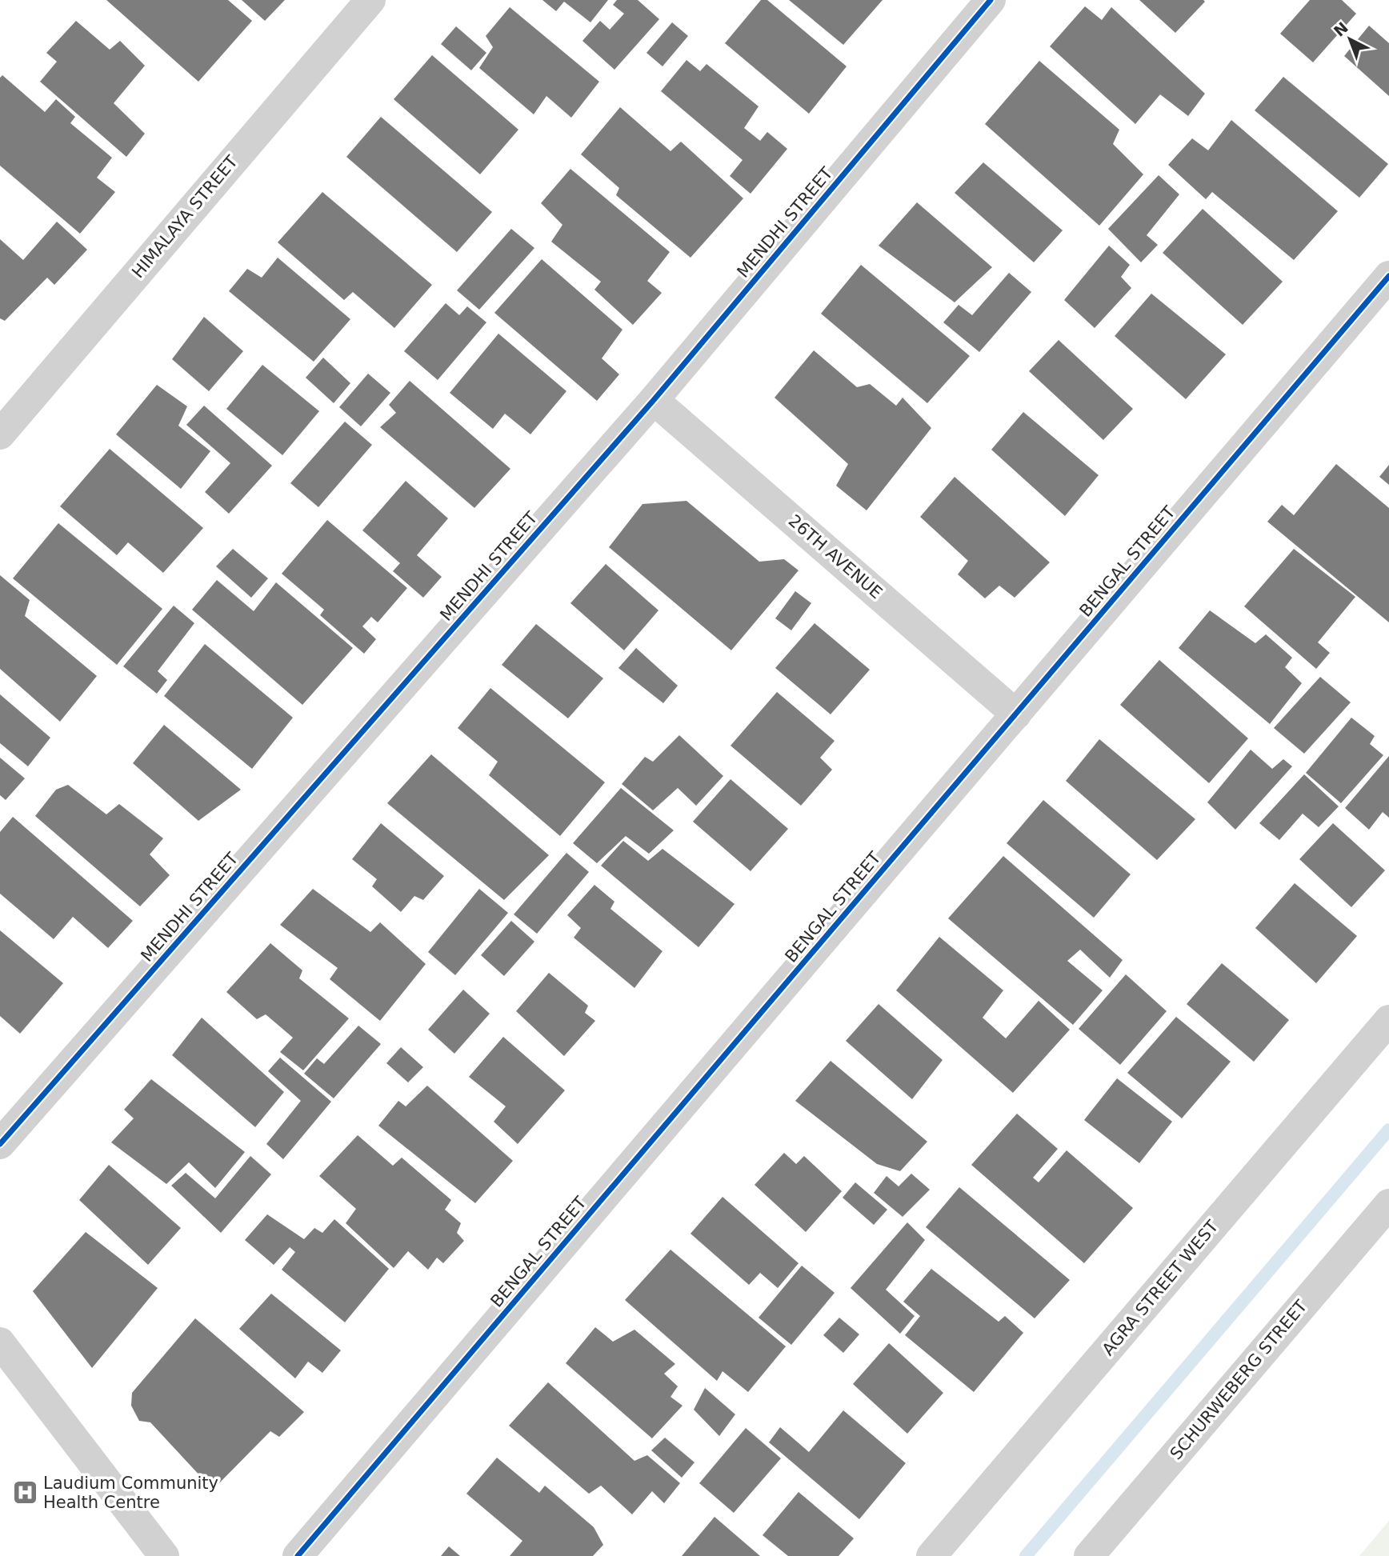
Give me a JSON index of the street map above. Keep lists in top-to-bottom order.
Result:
{
  "streets": {
    "street": [
      "HIMALAYA STREET",
      "MENDHI STREET",
      "26TH AVENUE",
      "BENGAL STREET",
      "AGRA STREET WEST",
      "SCHURWEBERG STREET"
    ]
  },
  "crossings": [
    ["MENDHI STREET", "26TH AVENUE"],
    ["26TH AVENUE", "BENGAL STREET"]
  ],
  "places": {
    "hospital": ["Laudium Community Health Centre"]
  },
  "north": "top left"
}
